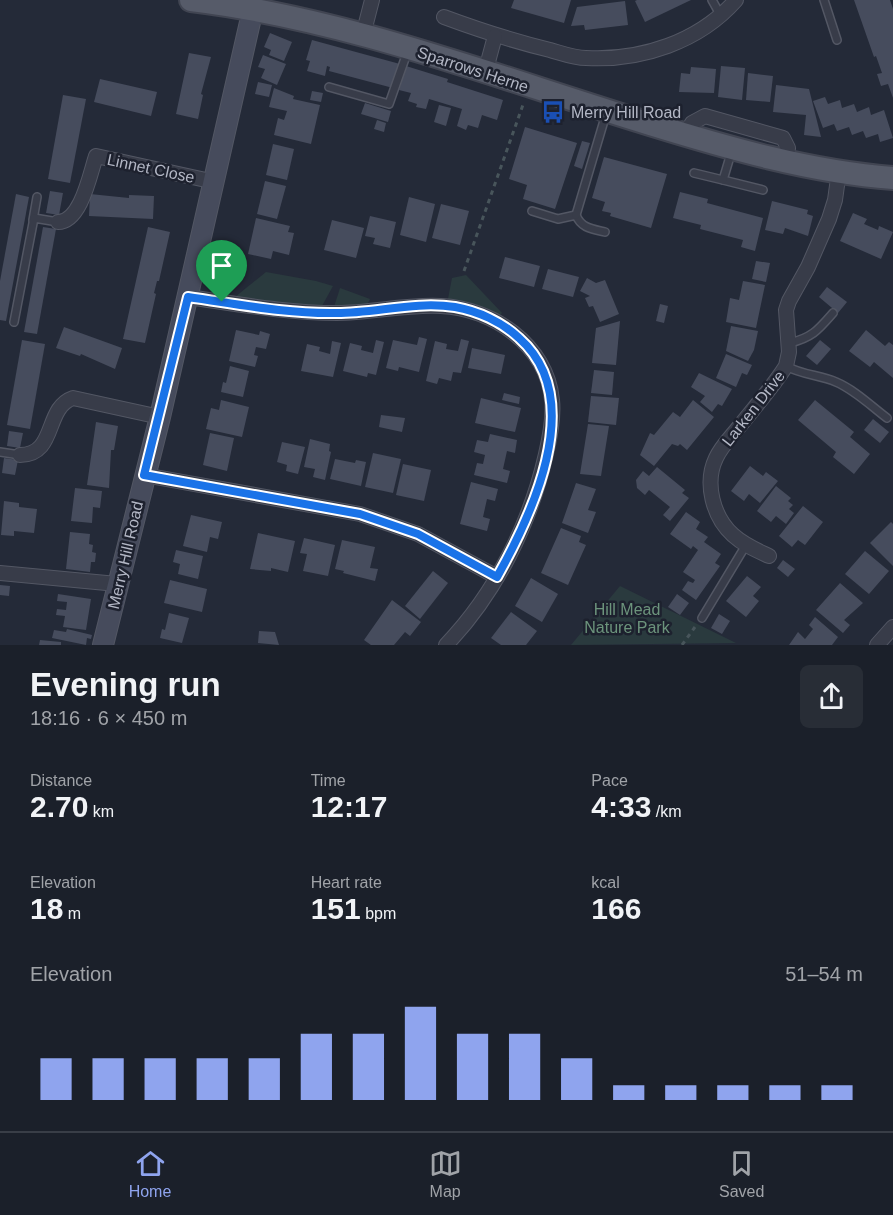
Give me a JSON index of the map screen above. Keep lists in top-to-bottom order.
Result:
{
  "streets": {
    "main road": ["Sparrows Herne"],
    "street": ["Linnet Close", "Larken Drive", "Merry Hill Road"]
  },
  "crossings": [
    ["Sparrows Herne", "Larken Drive"],
    ["Sparrows Herne", "Merry Hill Road"],
    ["Linnet Close", "Merry Hill Road"]
  ],
  "parks": ["Hill Mead Nature Park"],
  "places": {
    "bus stop": ["Merry Hill Road"]
  },
  "page": {
    "heading": ["Evening run", "18:16 · 6 × 450 m"],
    "stats": [
      ["Distance", "2.70 km"],
      ["Time", "12:17"],
      ["Pace", "4:33 /km"],
      ["Elevation", "18 m"],
      ["Heart rate", "151 bpm"],
      ["kcal", "166"]
    ],
    "chart": ["Elevation", "51–54 m"],
    "tabs": ["Home", "Map", "Saved"]
  }
}
